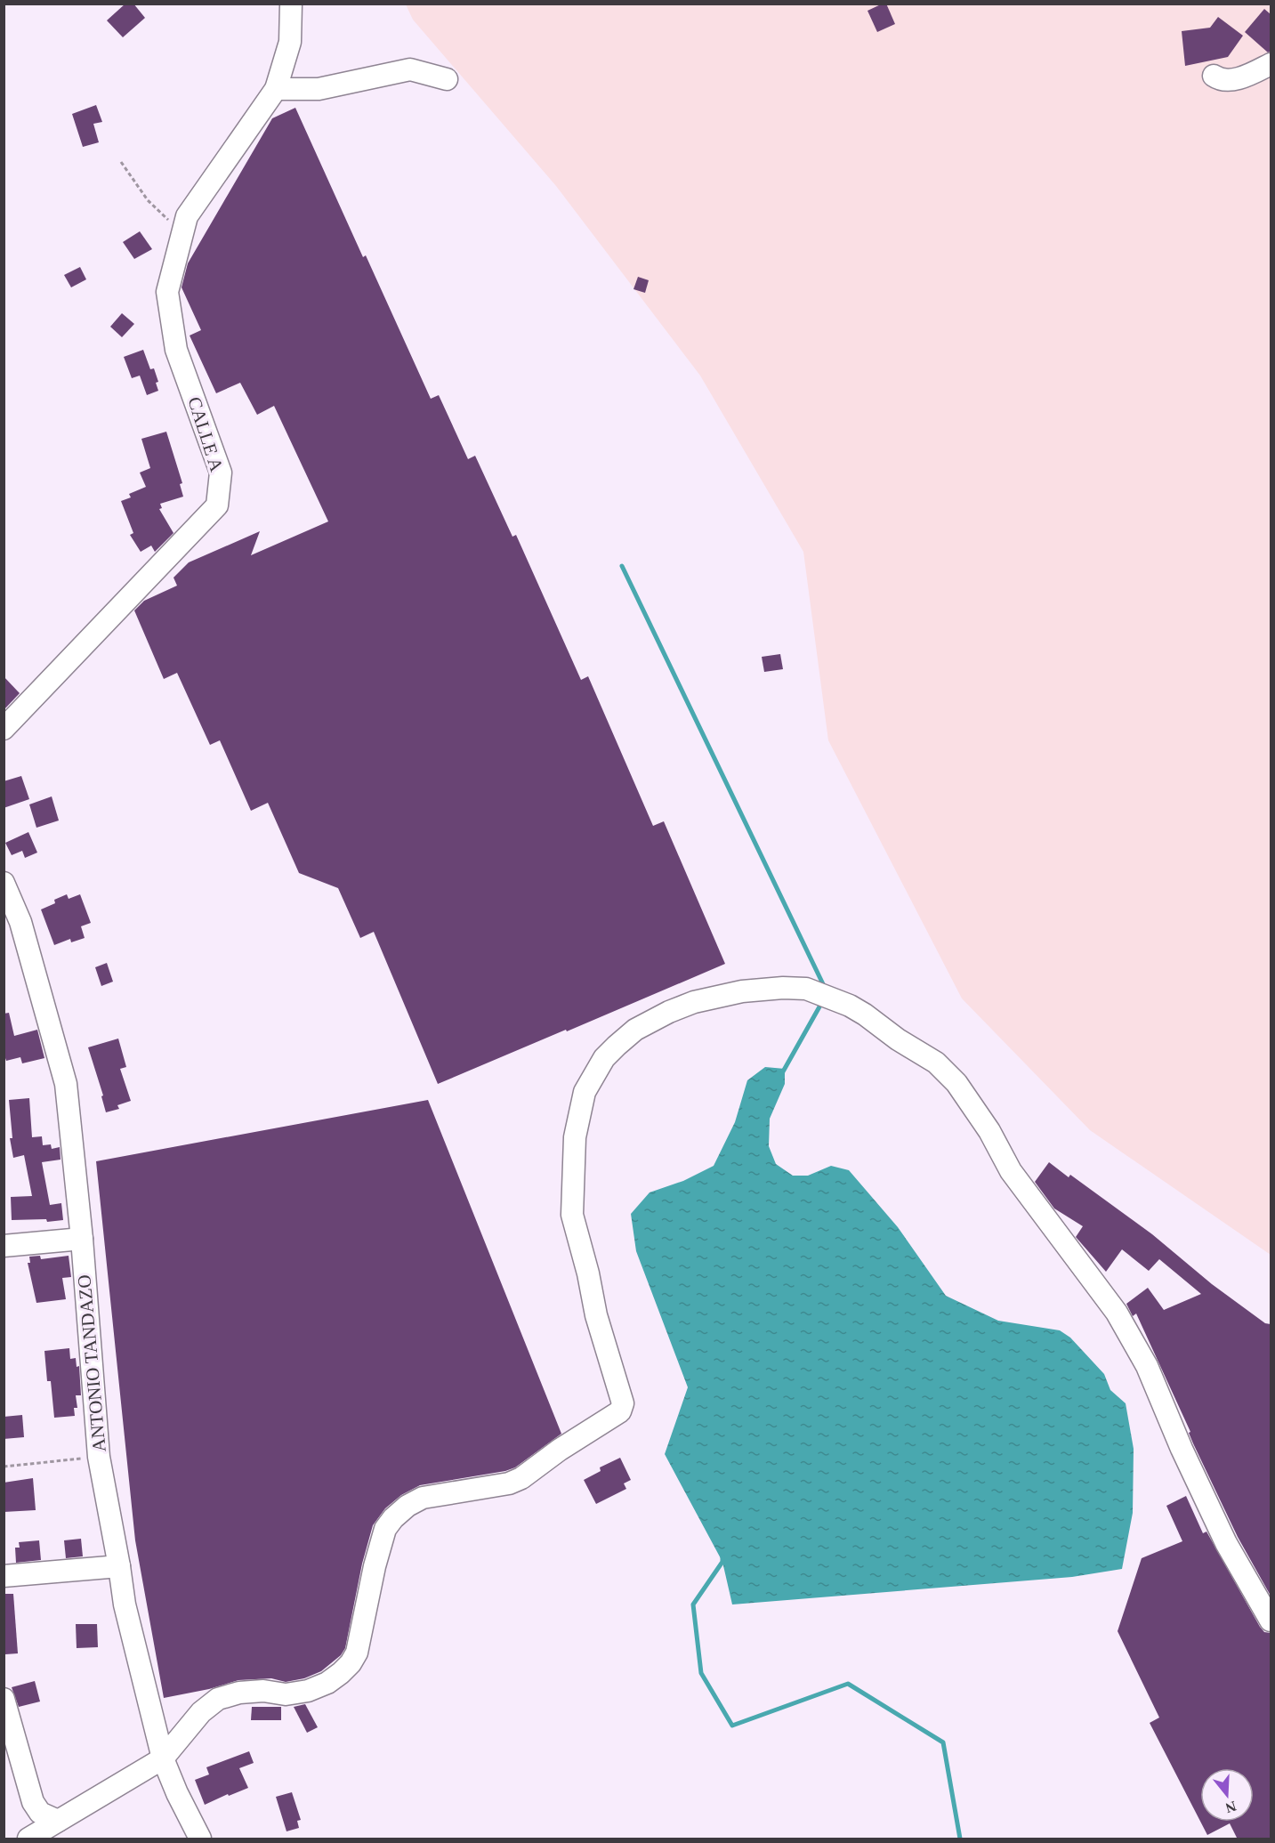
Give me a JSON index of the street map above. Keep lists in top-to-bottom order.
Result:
{
  "streets": {
    "street": ["CALLE A", "ANTONIO TANDAZO"]
  },
  "north": "bottom"
}
